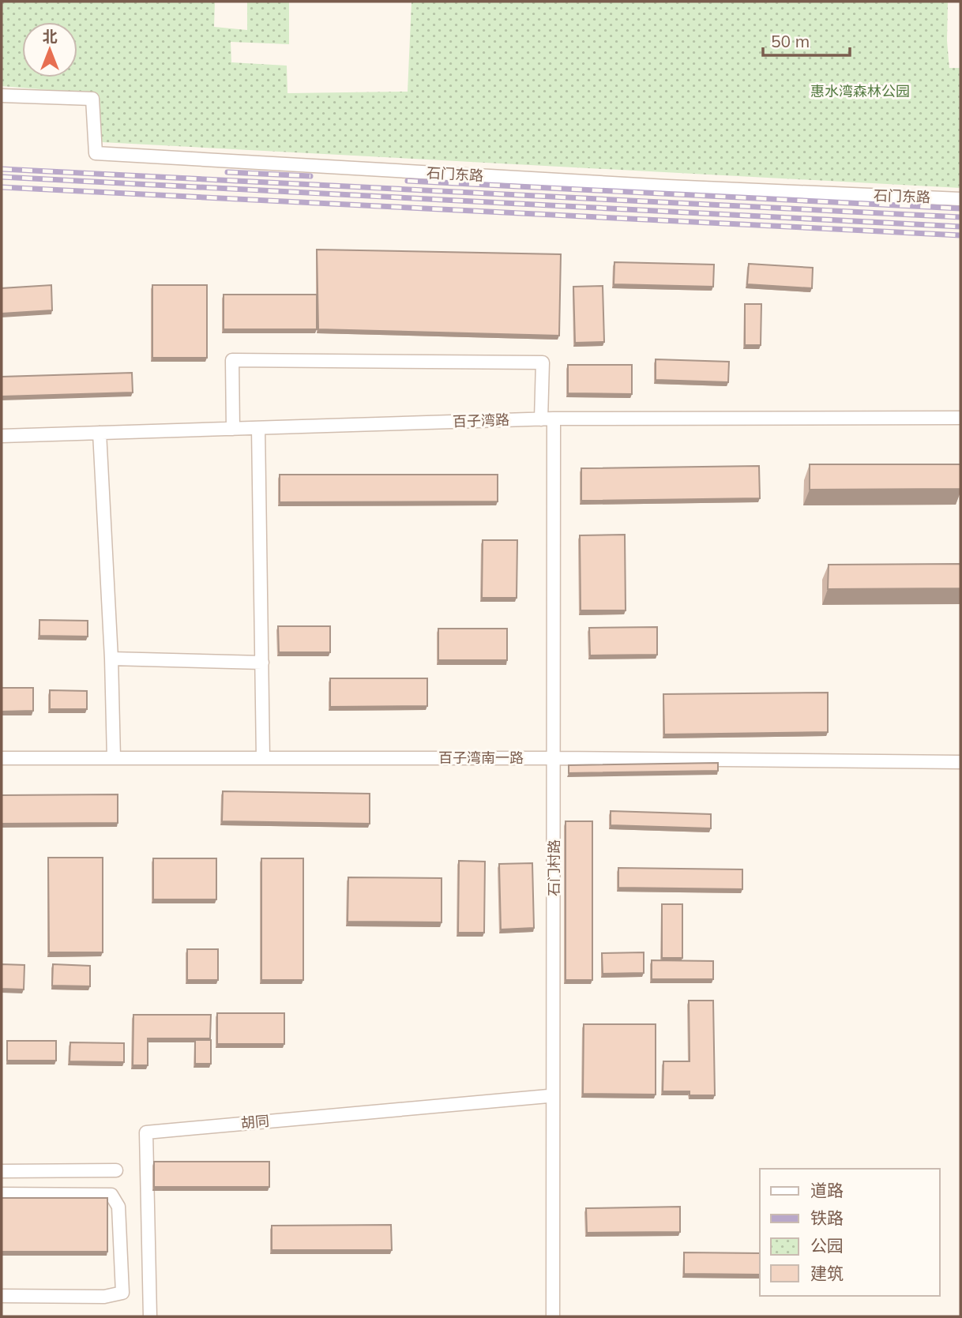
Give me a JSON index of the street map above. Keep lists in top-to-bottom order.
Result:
{
  "streets": {
    "street": [
      "石门东路",
      "百子湾路",
      "百子湾南一路",
      "石门村路",
      "胡同"
    ]
  },
  "crossings": [
    ["百子湾路", "石门村路"],
    ["百子湾南一路", "石门村路"]
  ],
  "parks": ["惠水湾森林公园"],
  "legend": [
    "道路",
    "铁路",
    "公园",
    "建筑"
  ],
  "scale_bar": "50 m",
  "north": "top"
}
